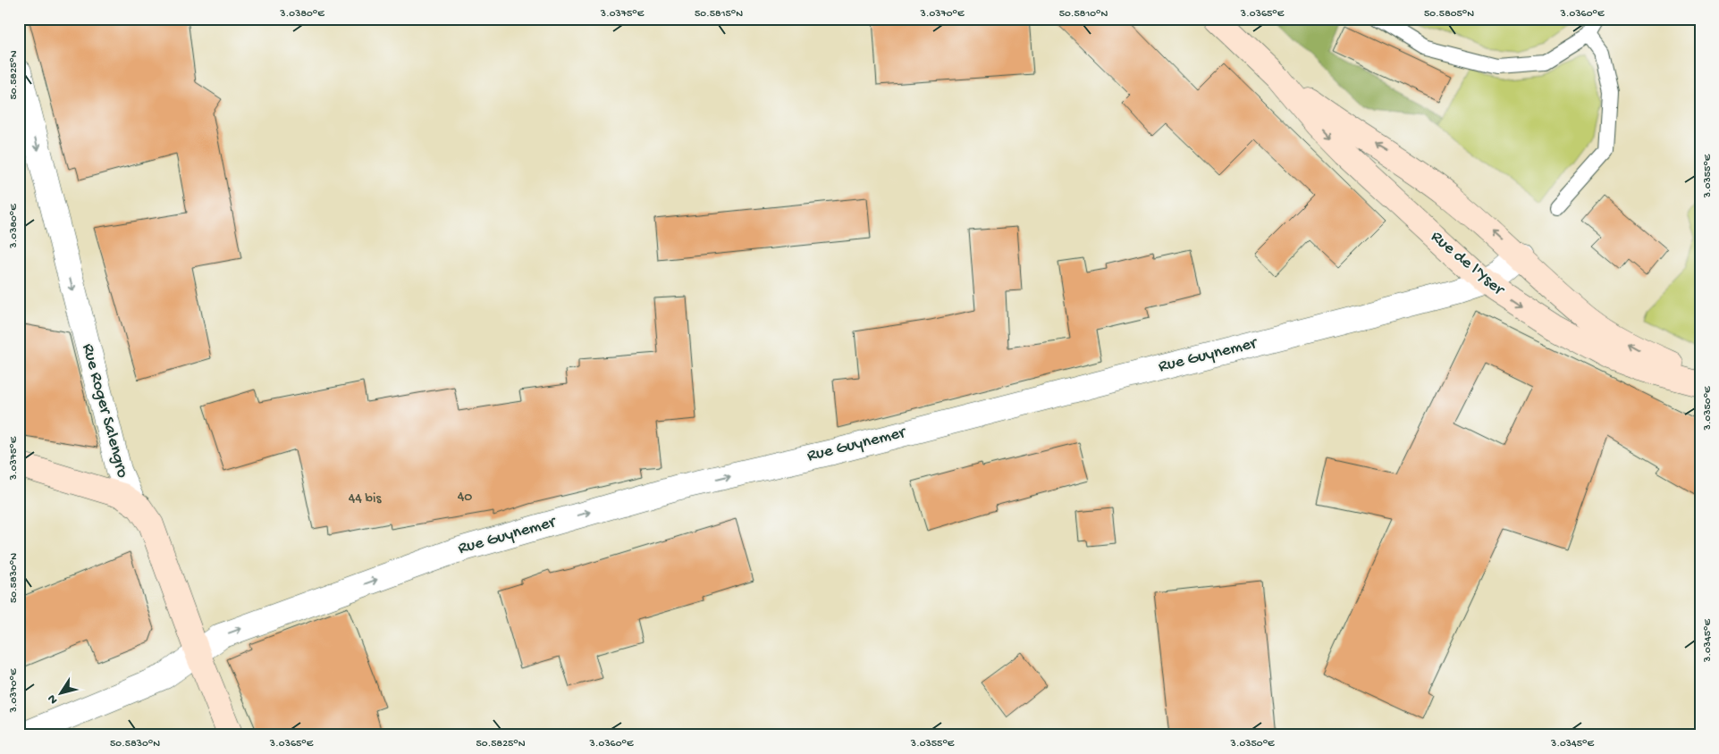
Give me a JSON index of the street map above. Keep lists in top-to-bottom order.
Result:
{
  "streets": {
    "street": ["Rue de l'Yser", "Rue Guynemer", "Rue Roger Salengro"]
  },
  "crossings": [
    ["Rue de l'Yser", "Rue Guynemer"],
    ["Rue Guynemer", "Rue Roger Salengro"]
  ],
  "one_way": ["Rue Guynemer", "Rue Roger Salengro"],
  "house_numbers": ["40", "44 bis"],
  "north": "bottom left",
  "coordinates": [
    "3.0380°E",
    "3.0375°E",
    "50.5815°N",
    "3.0370°E",
    "50.5810°N",
    "3.0365°E",
    "50.5805°N",
    "3.0360°E",
    "50.5825°N",
    "3.0355°E",
    "3.0350°E",
    "50.5830°N",
    "3.0345°E"
  ]
}
